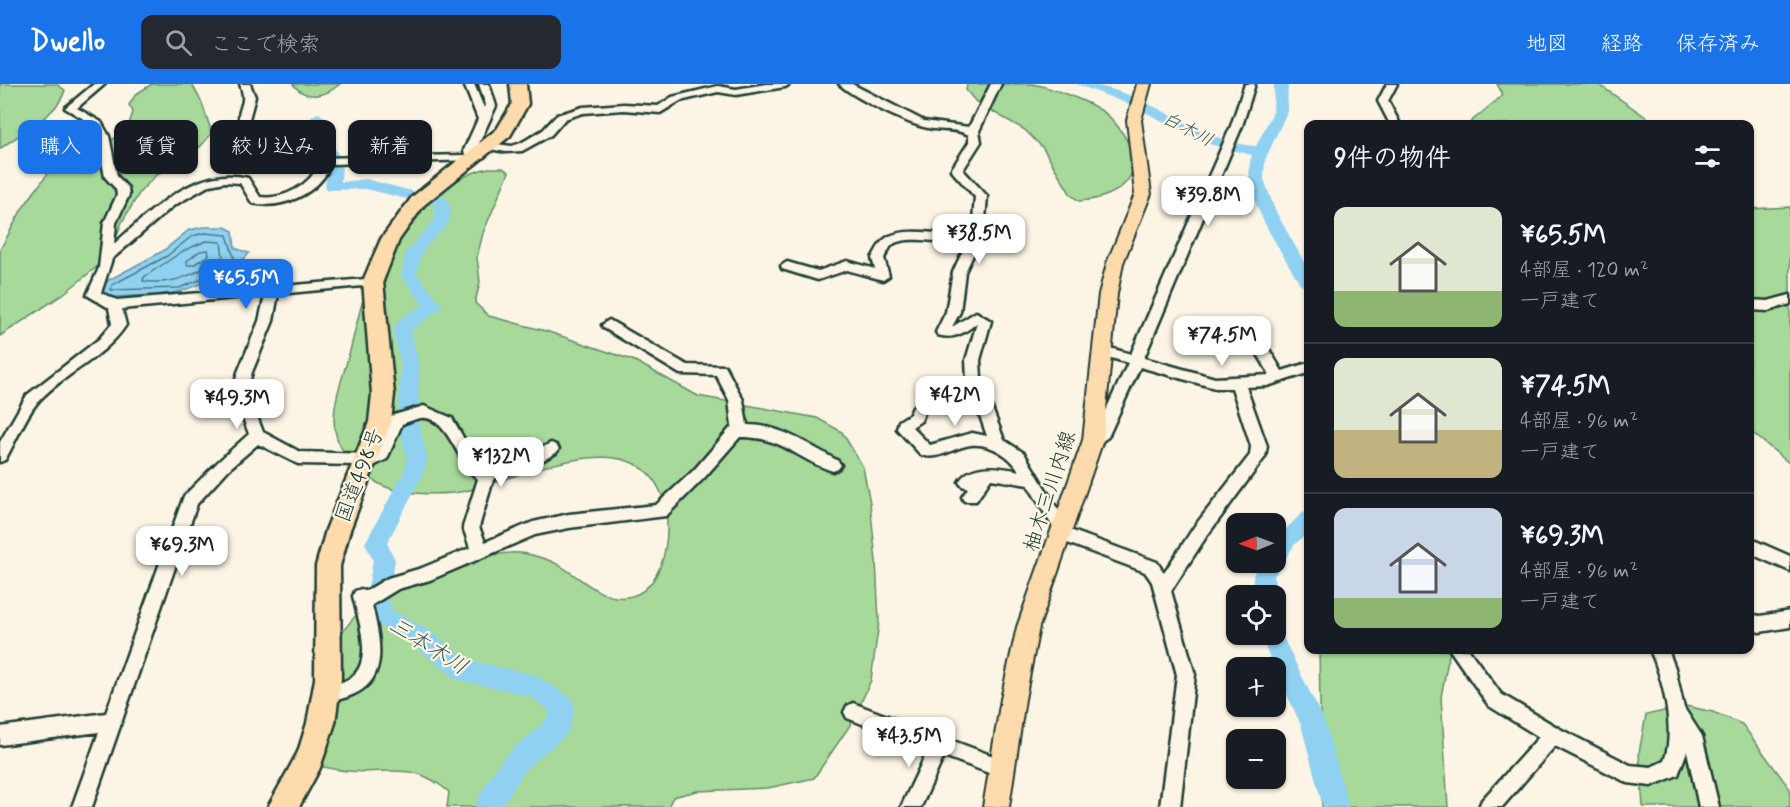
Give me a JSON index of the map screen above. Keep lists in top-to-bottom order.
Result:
{
  "streets": {
    "highway": ["国道498号"],
    "main road": ["柚木三川内線"]
  },
  "water": ["白木川", "三本木川"],
  "north": "left",
  "page": {
    "header": "Dwello",
    "search": "ここで検索",
    "nav": ["地図", "経路", "保存済み"],
    "chip": [
      "購入",
      "賃貸",
      "絞り込み",
      "新着"
    ],
    "heading": "9件の物件",
    "price": [
      "¥39.8M",
      "¥38.5M",
      "¥65.5M",
      "¥74.5M",
      "¥42M",
      "¥49.3M",
      "¥132M",
      "¥69.3M",
      "¥43.5M"
    ],
    "list": [
      {
        "name": "¥65.5M",
        "note": "4部屋 · 120 m² · 一戸建て"
      },
      {
        "name": "¥74.5M",
        "note": "4部屋 · 96 m² · 一戸建て"
      },
      {
        "name": "¥69.3M",
        "note": "4部屋 · 96 m² · 一戸建て"
      }
    ],
    "map_buttons": ["+", "−"]
  }
}
